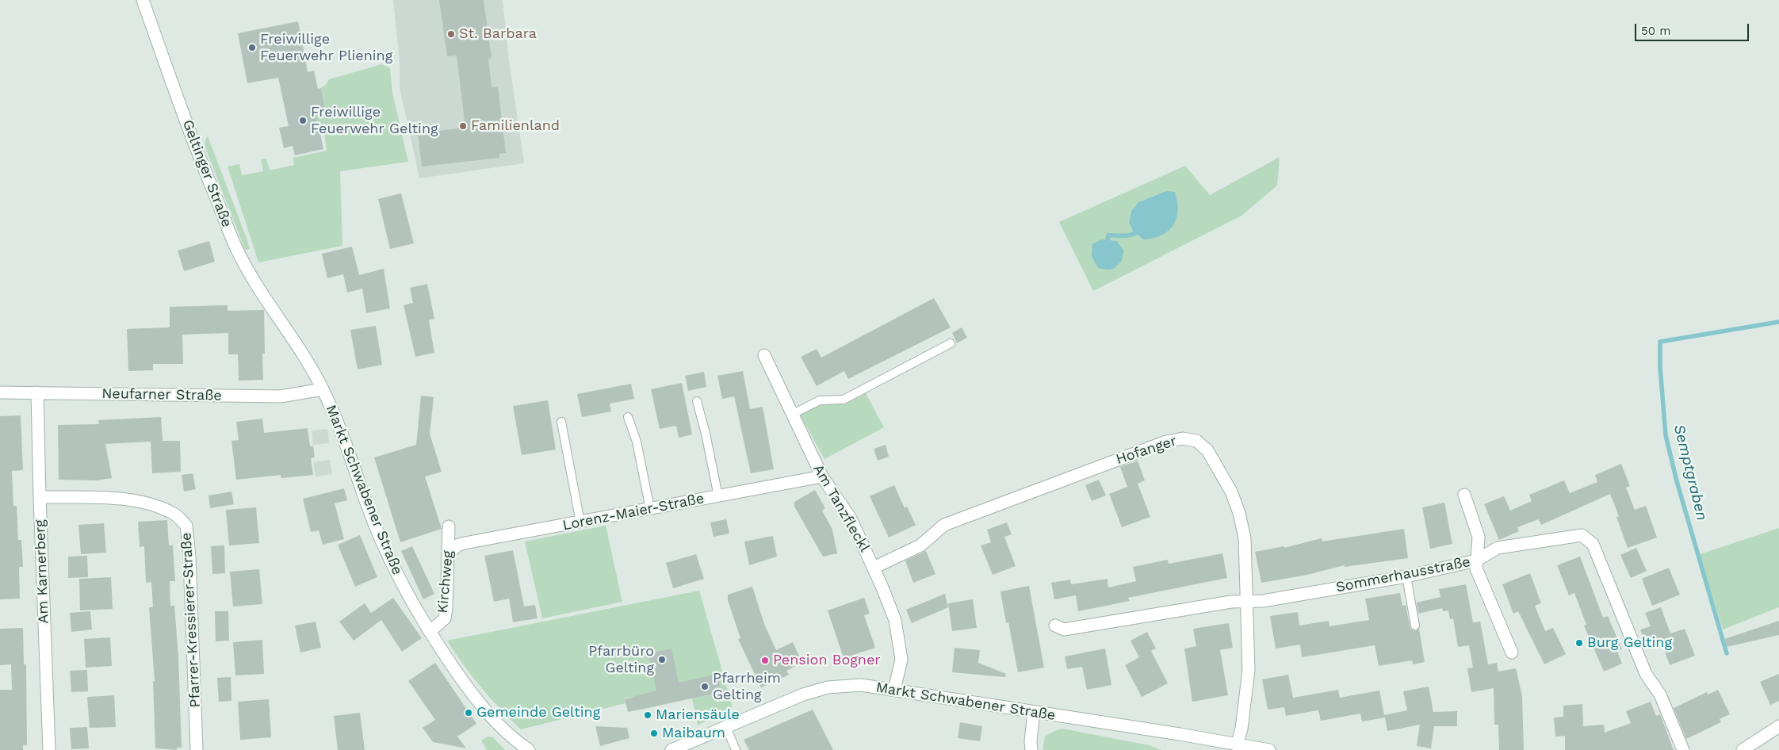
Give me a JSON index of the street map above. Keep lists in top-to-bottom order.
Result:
{
  "streets": {
    "street": [
      "Geltinger Straße",
      "Neufarner Straße",
      "Hofanger",
      "Markt Schwabener Straße",
      "Am Tanzfleckl",
      "Lorenz-Maier-Straße",
      "Am Karnerberg",
      "Sommerhausstraße",
      "Kirchweg",
      "Pfarrer-Kressierer-Straße"
    ]
  },
  "crossings": [
    ["Geltinger Straße", "Markt Schwabener Straße"],
    ["Neufarner Straße", "Markt Schwabener Straße"],
    ["Neufarner Straße", "Am Karnerberg"],
    ["Hofanger", "Markt Schwabener Straße"],
    ["Hofanger", "Am Tanzfleckl"],
    ["Hofanger", "Sommerhausstraße"],
    ["Markt Schwabener Straße", "Am Tanzfleckl"],
    ["Markt Schwabener Straße", "Kirchweg"],
    ["Am Tanzfleckl", "Lorenz-Maier-Straße"],
    ["Lorenz-Maier-Straße", "Kirchweg"],
    ["Am Karnerberg", "Pfarrer-Kressierer-Straße"]
  ],
  "water": ["Semptgraben"],
  "places": [
    "St. Barbara",
    "Freiwillige Feuerwehr Pliening",
    "Freiwillige Feuerwehr Gelting",
    "Familienland",
    "Burg Gelting",
    "Pfarrbüro Gelting",
    "Pension Bogner",
    "Pfarrheim Gelting",
    "Gemeinde Gelting",
    "Mariensäule",
    "Maibaum"
  ],
  "scale_bar": "50 m"
}
